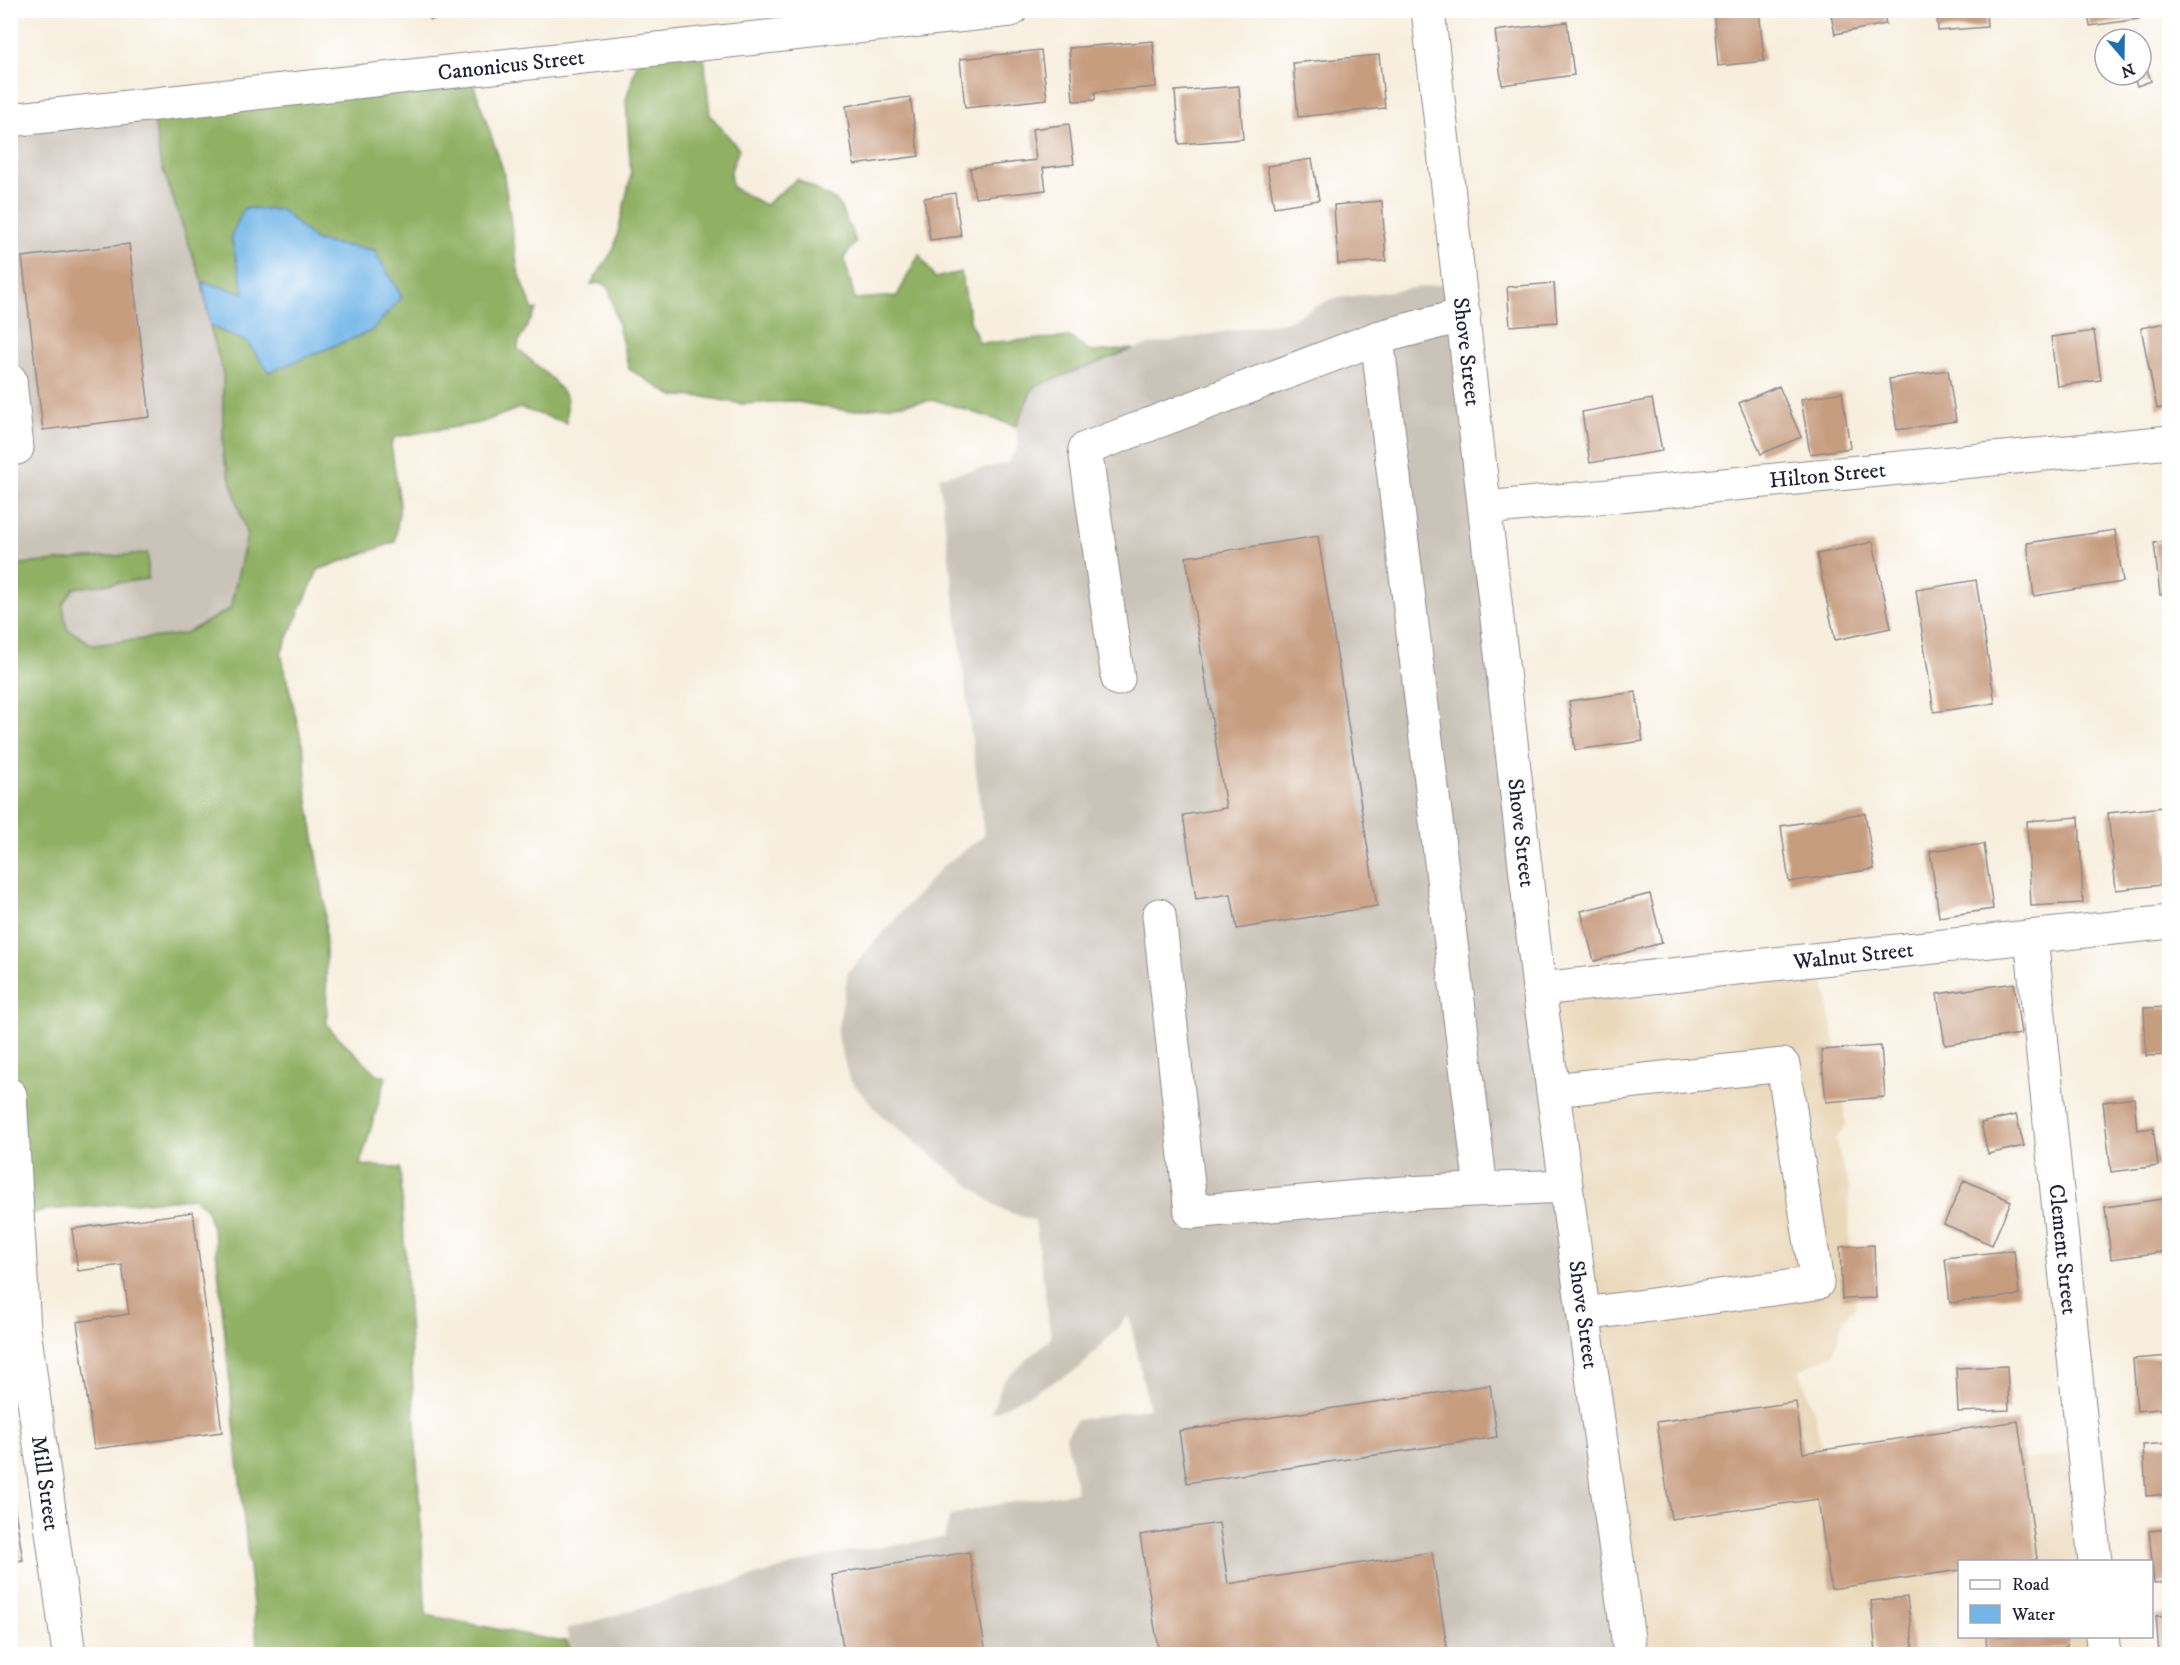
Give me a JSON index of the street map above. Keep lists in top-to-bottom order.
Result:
{
  "streets": {
    "street": [
      "Canonicus Street",
      "Shove Street",
      "Hilton Street",
      "Walnut Street",
      "Clement Street",
      "Mill Street"
    ]
  },
  "crossings": [
    ["Shove Street", "Hilton Street"],
    ["Shove Street", "Walnut Street"],
    ["Walnut Street", "Clement Street"]
  ],
  "legend": ["Road", "Water"],
  "north": "bottom"
}
